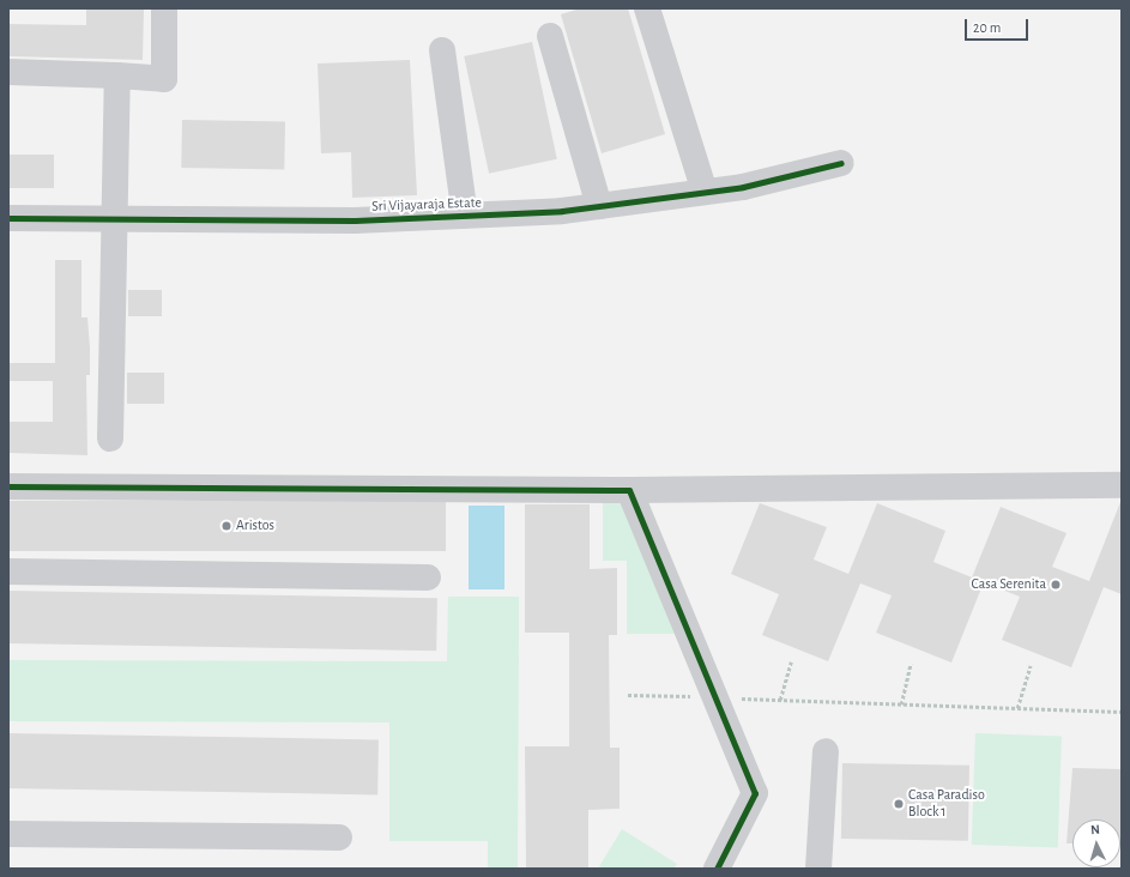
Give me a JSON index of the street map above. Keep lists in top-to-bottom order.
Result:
{
  "streets": {
    "street": ["Sri Vijayaraja Estate"]
  },
  "places": ["Aristos", "Casa Serenita", "Casa Paradiso Block 1"],
  "scale_bar": "20 m",
  "north": "top"
}
